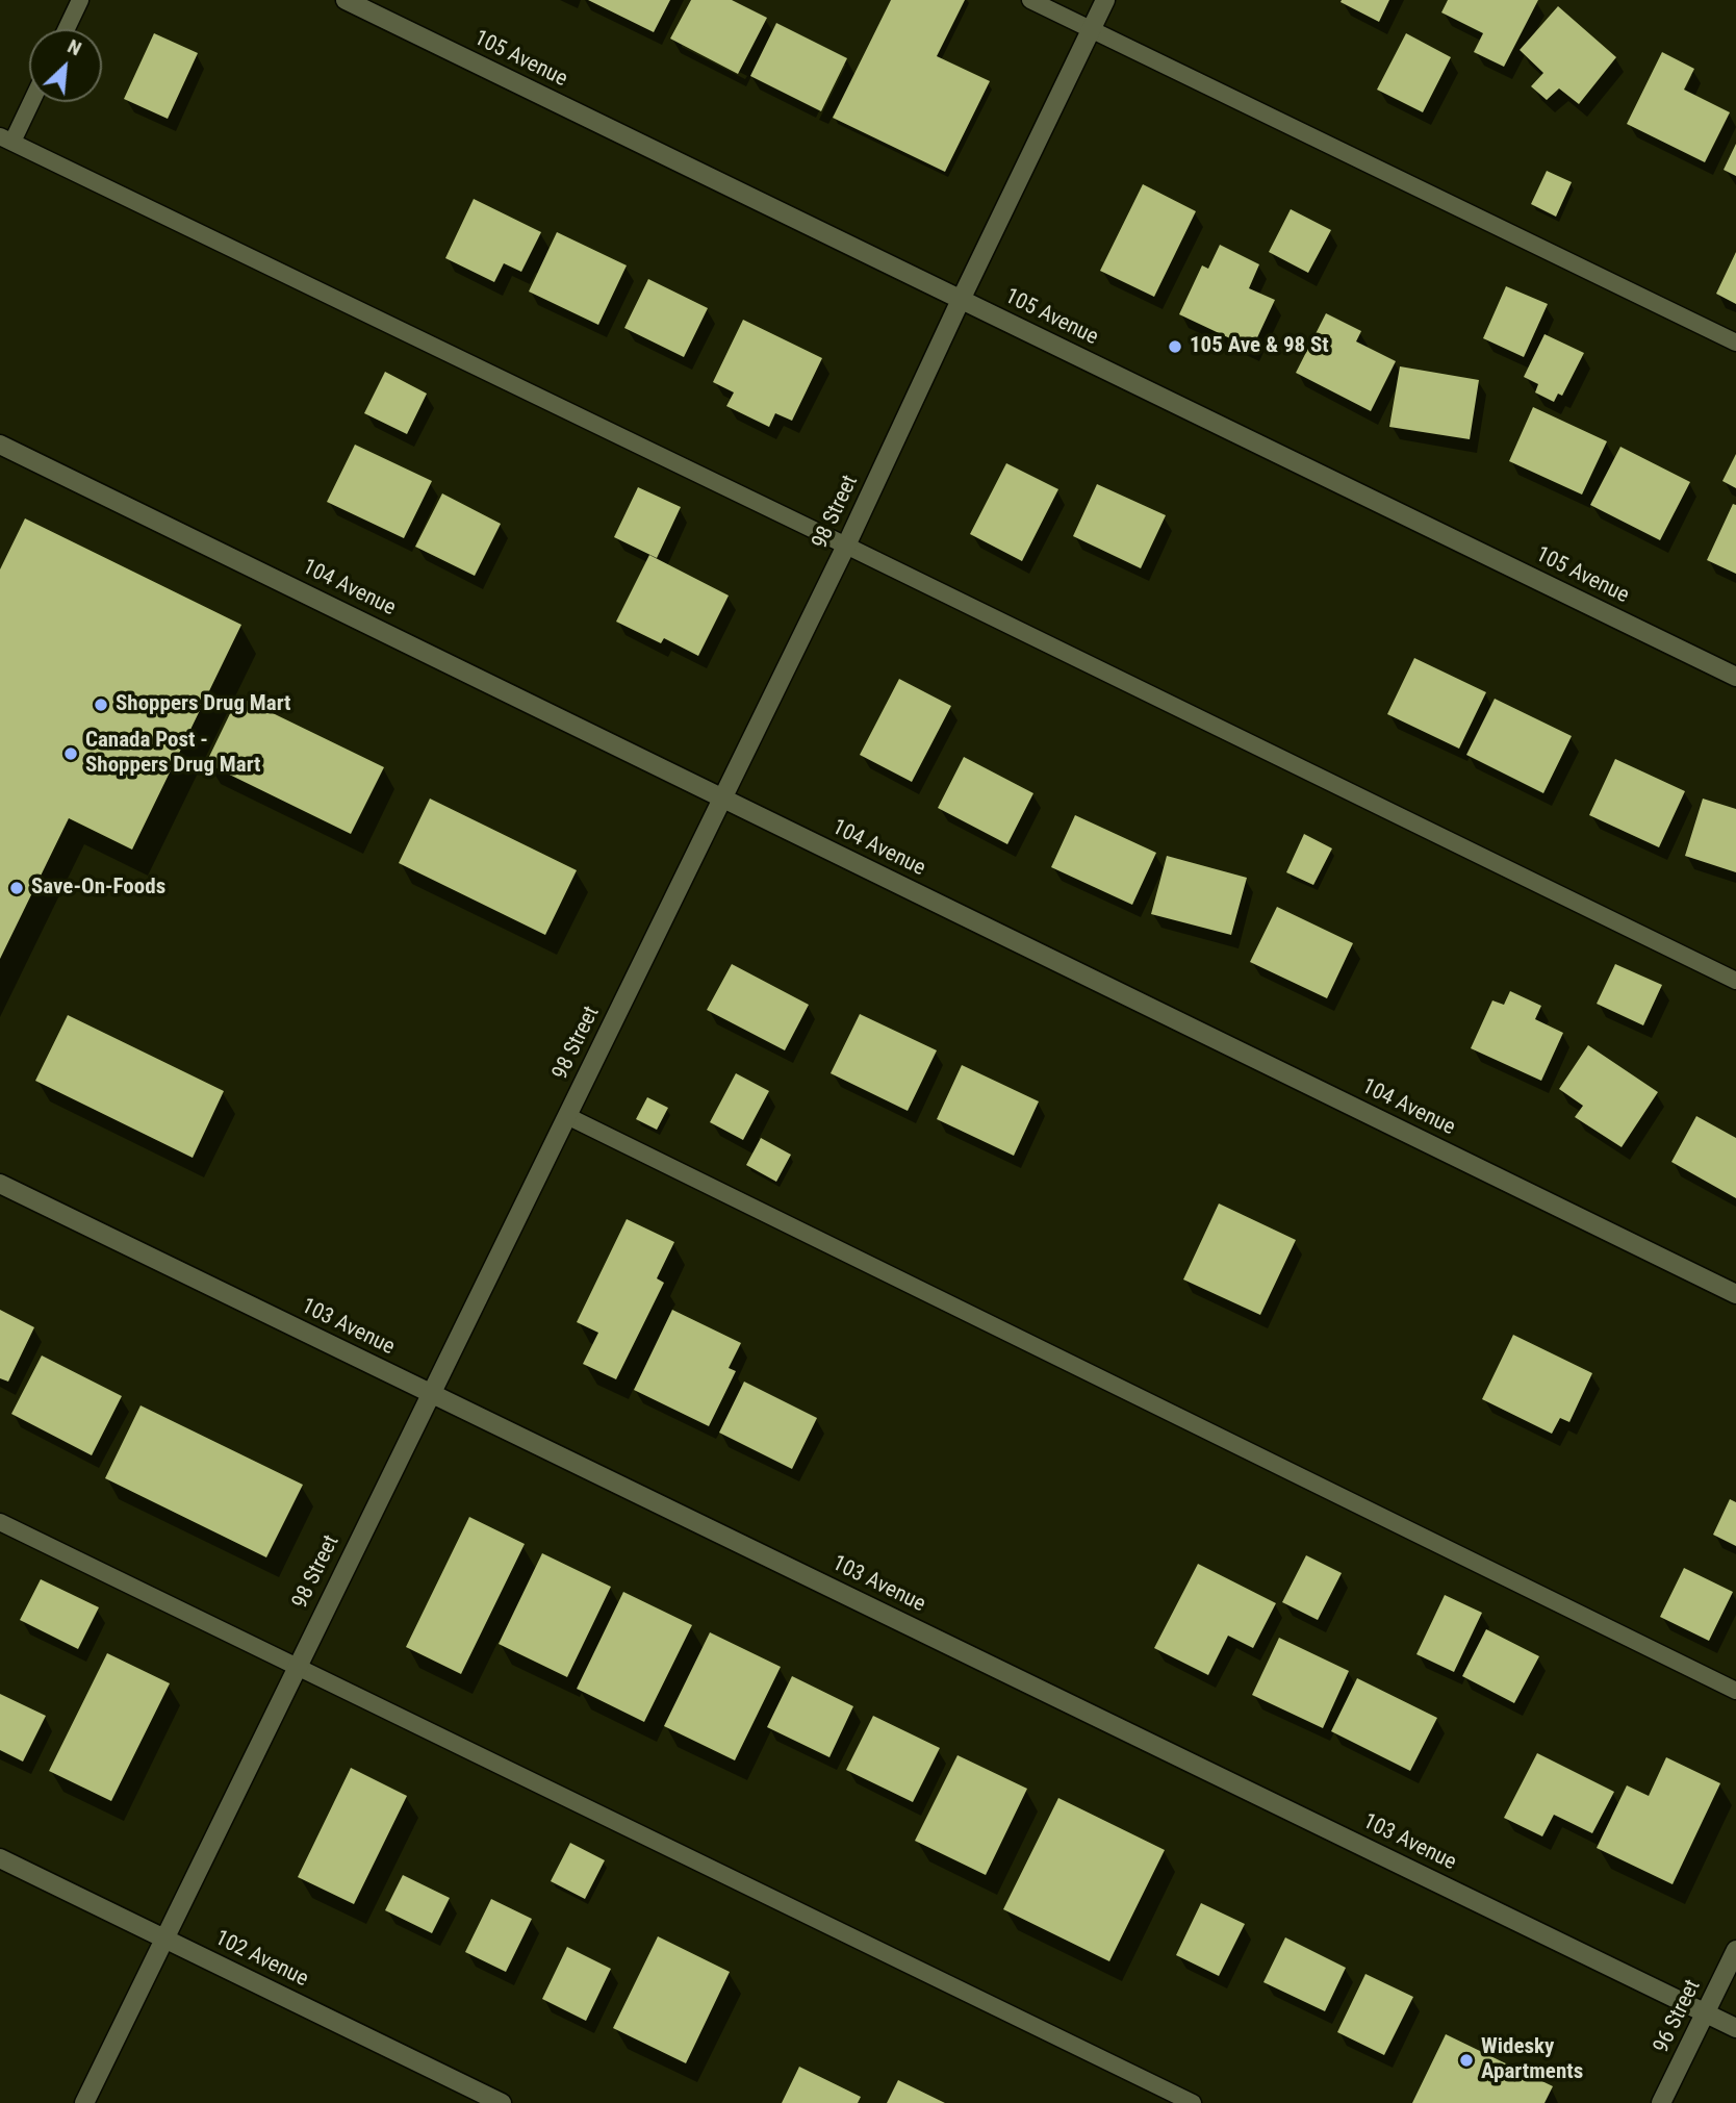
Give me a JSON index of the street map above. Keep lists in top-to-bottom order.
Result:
{
  "streets": {
    "street": [
      "105 Avenue",
      "98 Street",
      "104 Avenue",
      "103 Avenue",
      "102 Avenue",
      "96 Street"
    ]
  },
  "crossings": [
    ["105 Avenue", "98 Street"],
    ["98 Street", "104 Avenue"],
    ["98 Street", "103 Avenue"],
    ["98 Street", "102 Avenue"],
    ["103 Avenue", "96 Street"]
  ],
  "places": [
    "105 Ave & 98 St",
    "Shoppers Drug Mart",
    "Canada Post - Shoppers Drug Mart",
    "Save-On-Foods",
    "Widesky Apartments"
  ],
  "north": "top right"
}
